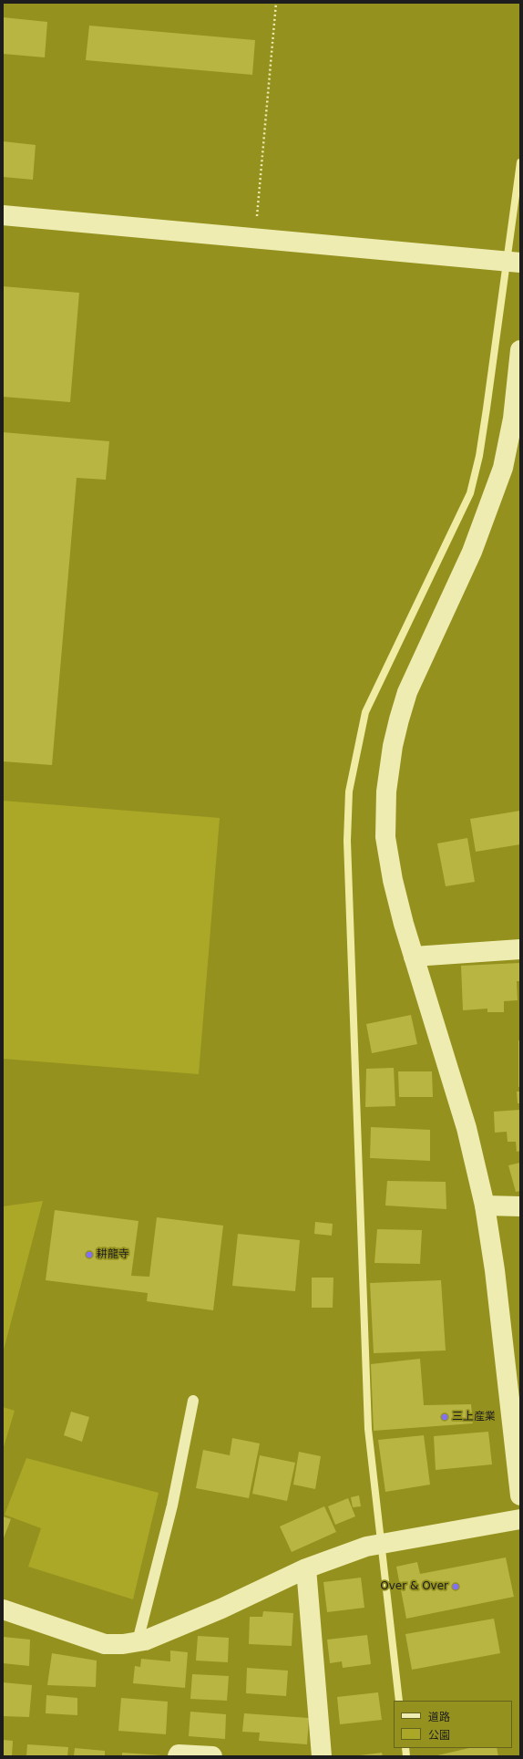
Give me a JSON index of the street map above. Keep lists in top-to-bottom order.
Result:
{
  "places": ["耕龍寺", "三上産業", "Over & Over"],
  "legend": ["道路", "公園"]
}
